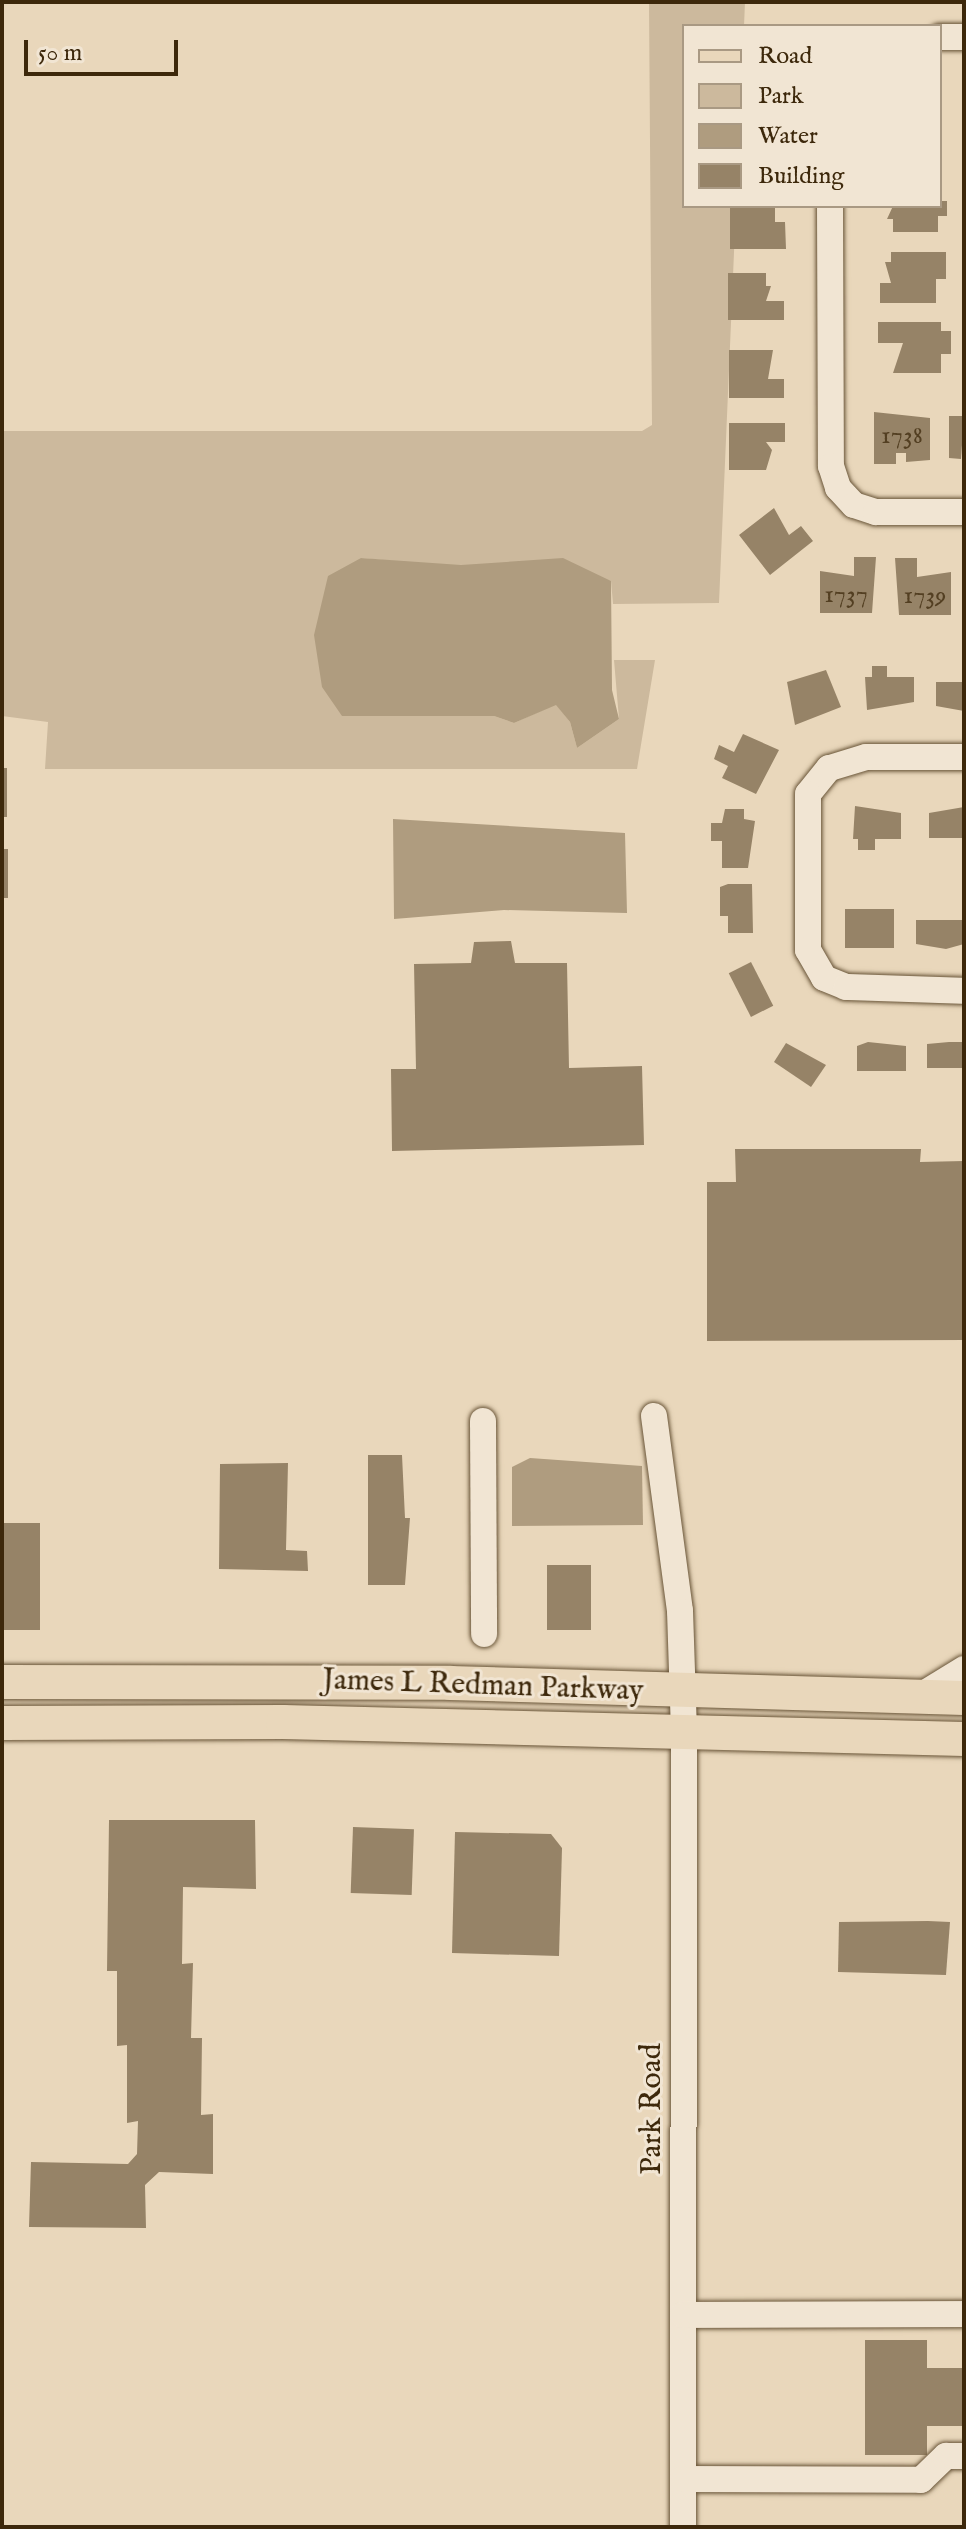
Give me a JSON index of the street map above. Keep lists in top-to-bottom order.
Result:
{
  "streets": {
    "main road": ["James L Redman Parkway"],
    "street": ["Park Road"]
  },
  "crossings": [
    ["James L Redman Parkway", "Park Road"]
  ],
  "house_numbers": ["1738", "1737", "1739"],
  "legend": [
    "Road",
    "Park",
    "Water",
    "Building"
  ],
  "scale_bar": "50 m"
}
